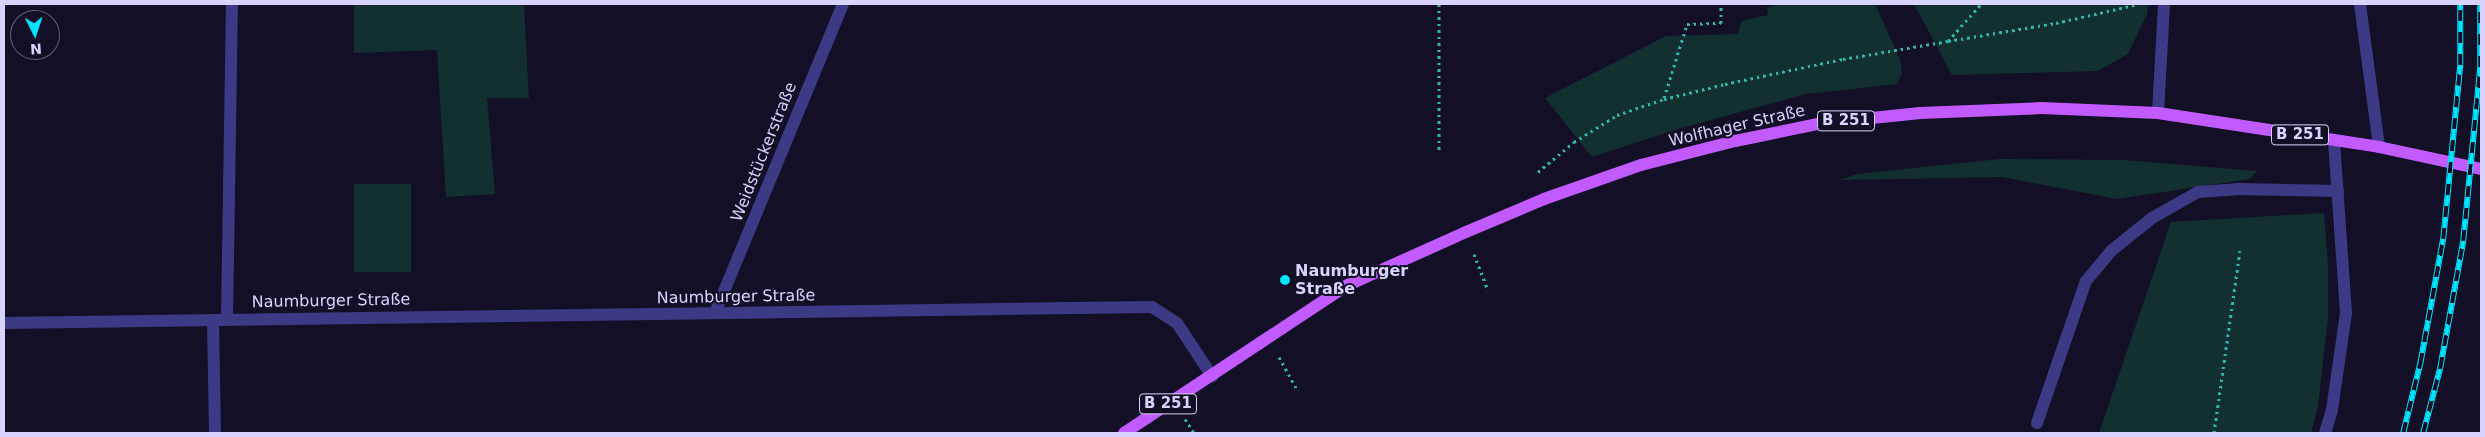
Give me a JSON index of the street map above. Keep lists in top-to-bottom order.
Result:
{
  "streets": {
    "main road": ["B 251", "Wolfhager Straße"],
    "street": ["Weidstückerstraße", "Naumburger Straße"]
  },
  "crossings": [
    ["Wolfhager Straße", "Naumburger Straße"],
    ["Weidstückerstraße", "Naumburger Straße"]
  ],
  "places": ["Naumburger Straße"],
  "north": "bottom"
}
